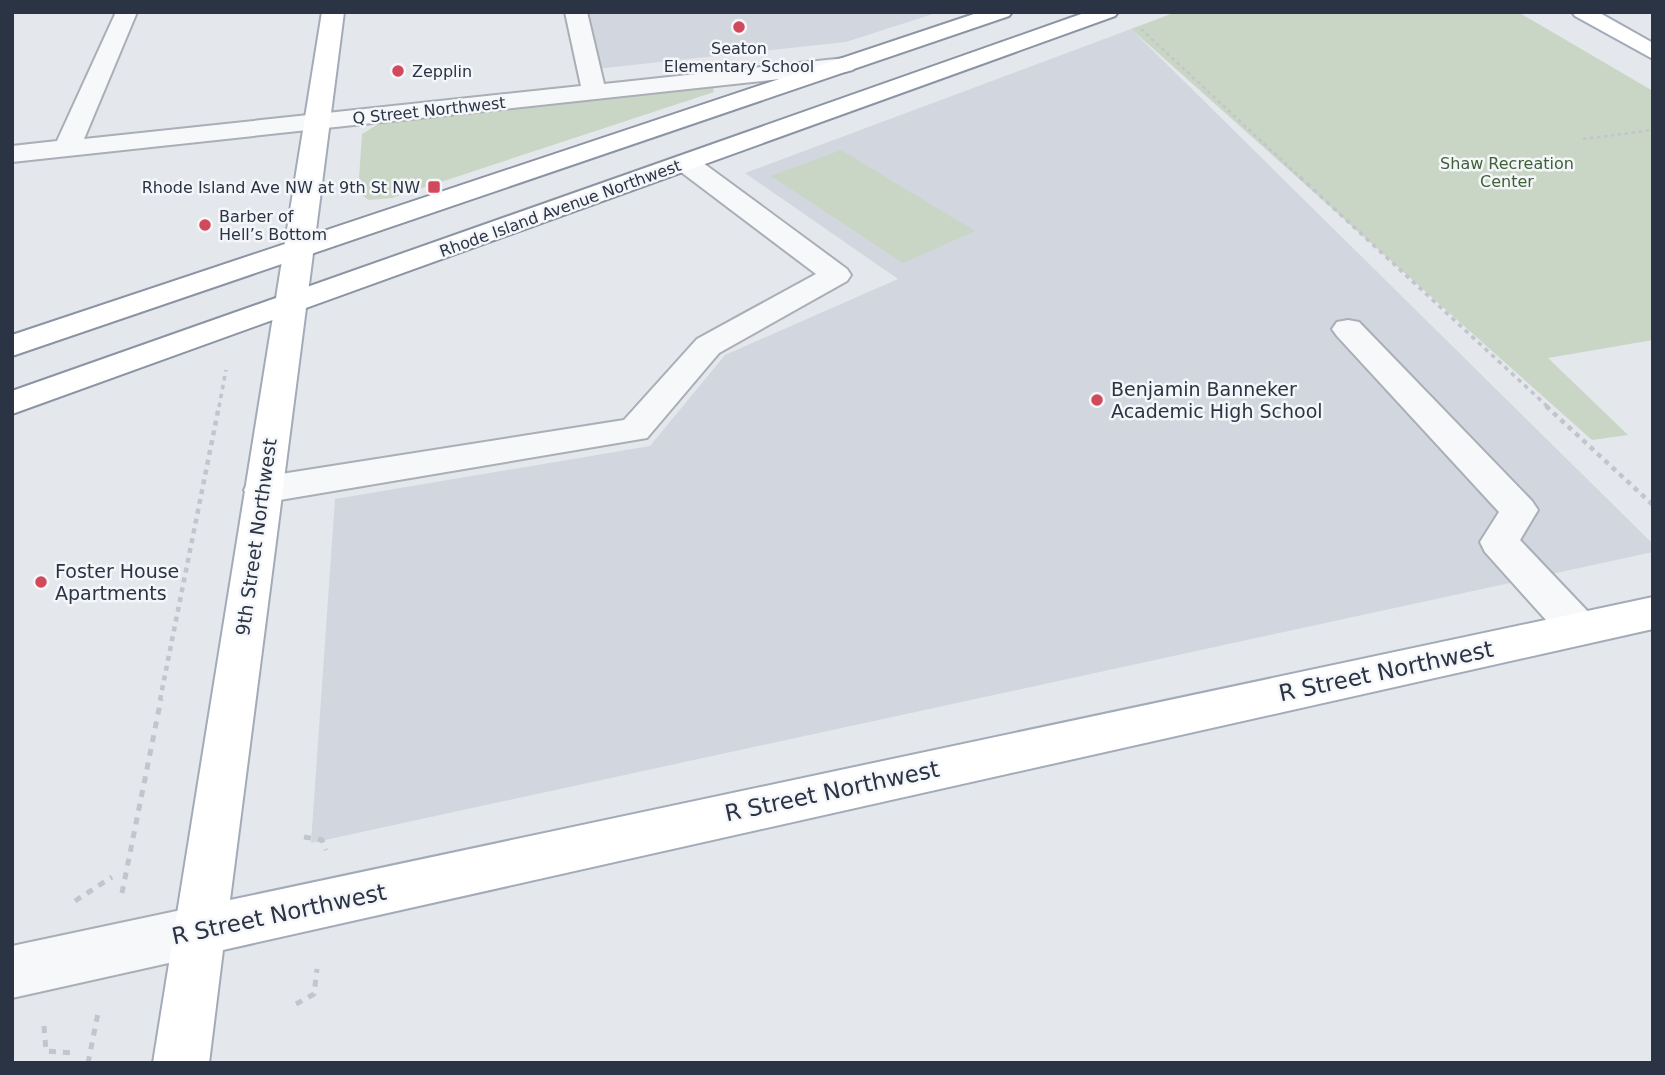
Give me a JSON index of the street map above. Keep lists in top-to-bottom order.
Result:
{
  "streets": {
    "main road": ["Rhode Island Avenue Northwest", "9th Street Northwest", "R Street Northwest"],
    "street": ["Q Street Northwest"]
  },
  "crossings": [
    ["Q Street Northwest", "9th Street Northwest"],
    ["Rhode Island Avenue Northwest", "9th Street Northwest"],
    ["9th Street Northwest", "R Street Northwest"]
  ],
  "parks": ["Shaw Recreation Center"],
  "places": {
    "other": [
      "Seaton Elementary School",
      "Zepplin",
      "Barber of Hell’s Bottom",
      "Benjamin Banneker Academic High School",
      "Foster House Apartments"
    ],
    "transit": ["Rhode Island Ave NW at 9th St NW"]
  }
}
